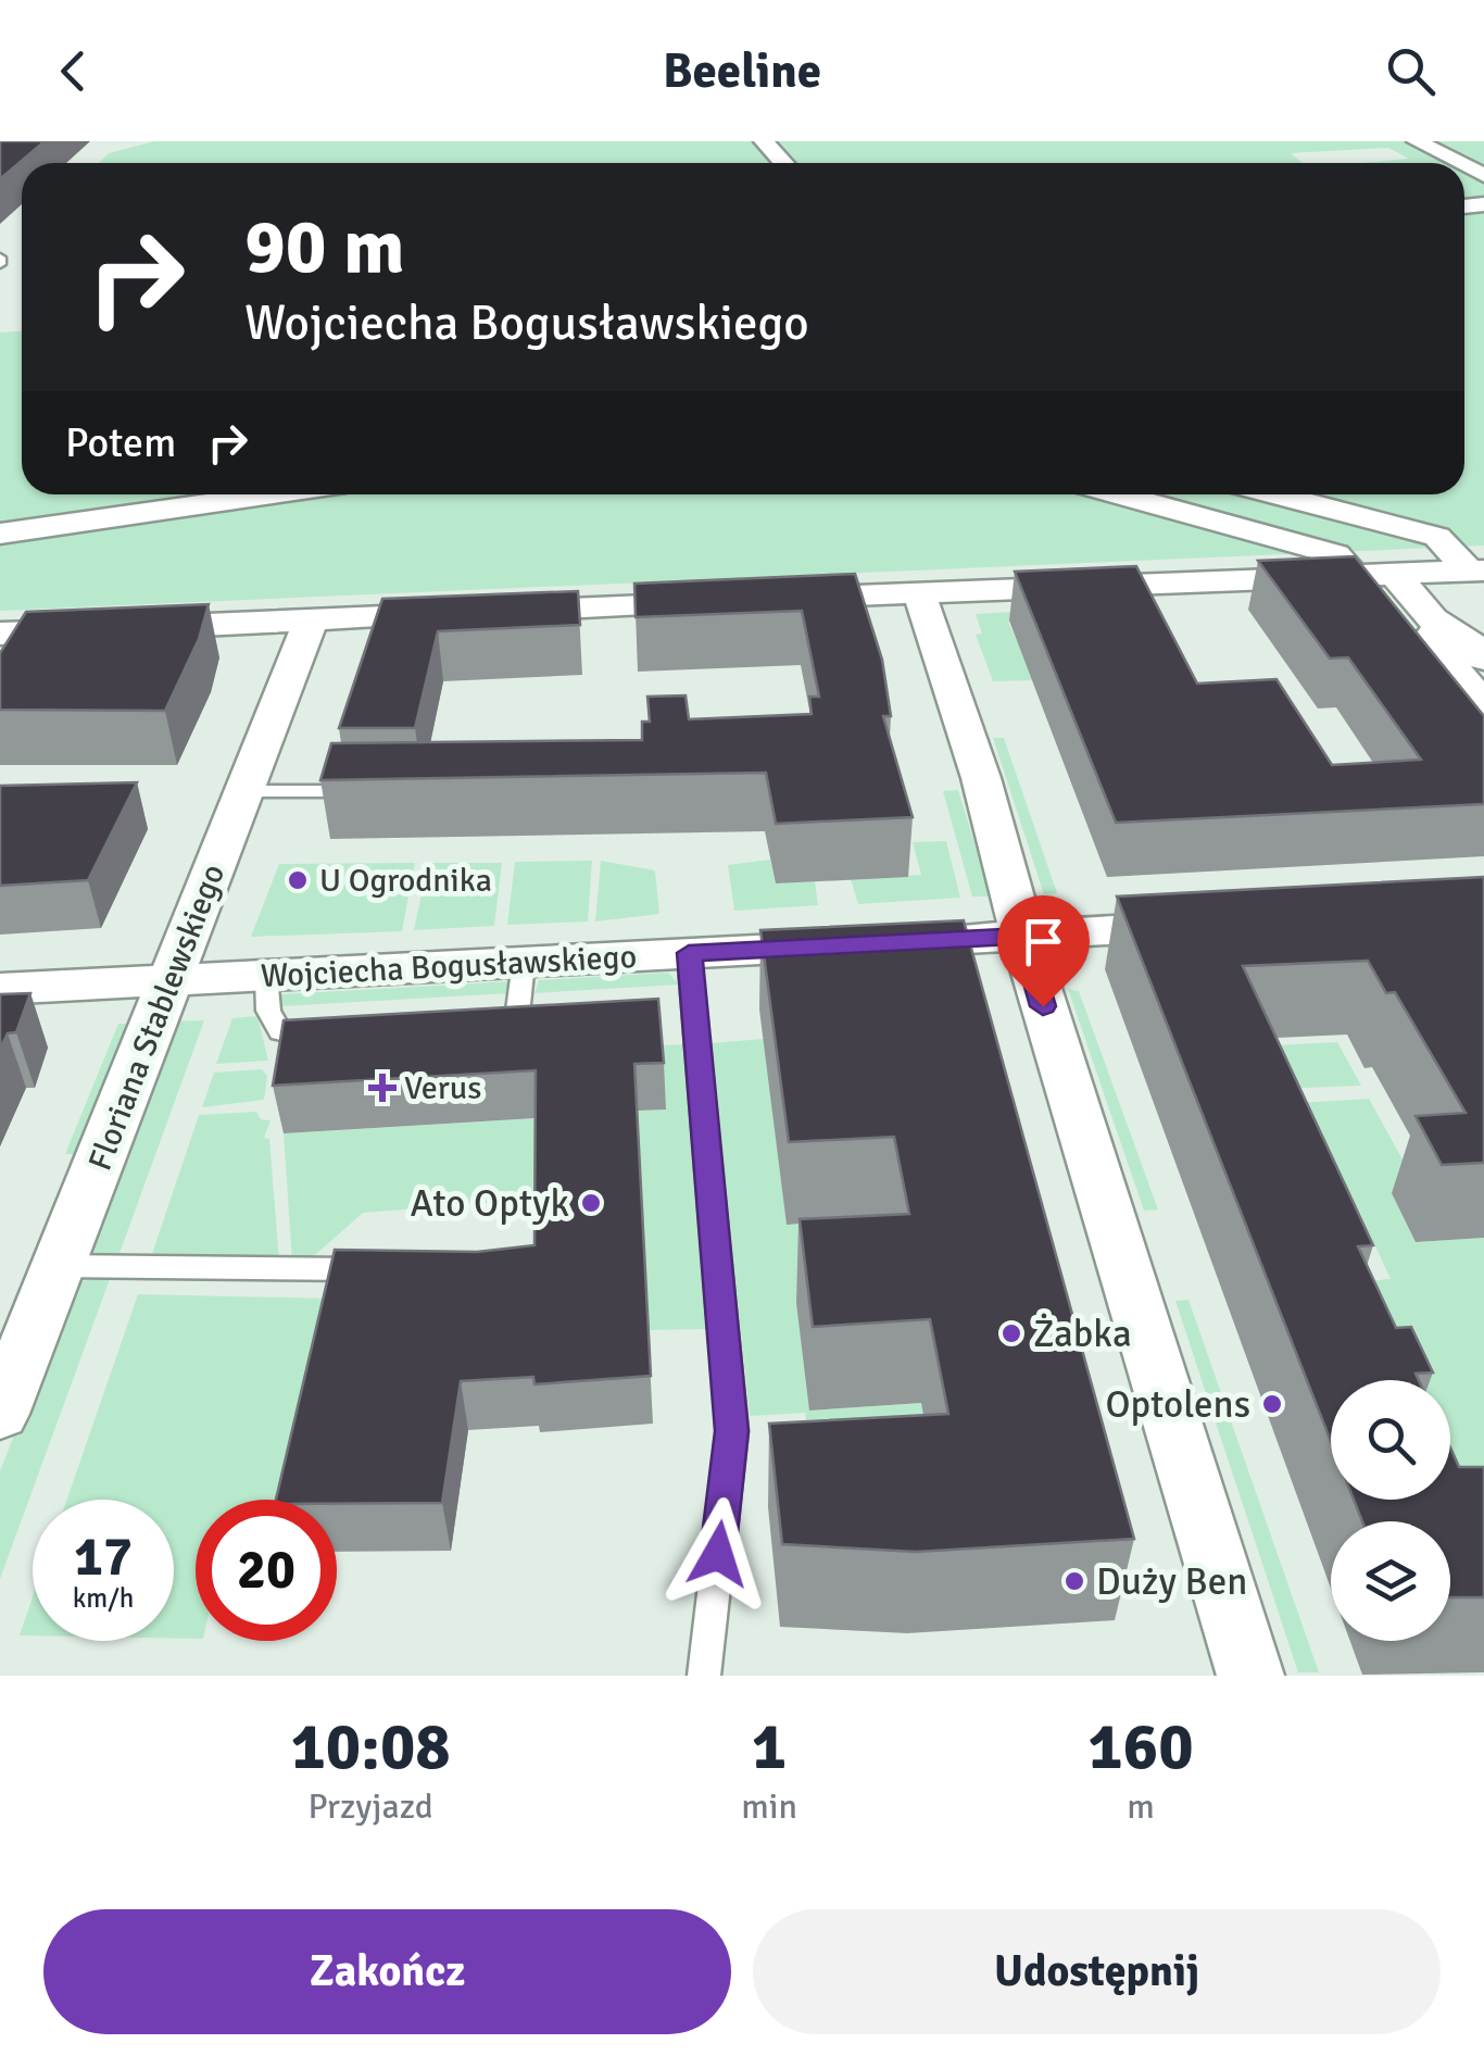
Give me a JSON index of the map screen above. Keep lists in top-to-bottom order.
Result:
{
  "streets": {
    "street": ["Wojciecha Bogusławskiego", "Floriana Stablewskiego"]
  },
  "crossings": [
    ["Wojciecha Bogusławskiego", "Floriana Stablewskiego"]
  ],
  "places": {
    "other": [
      "U Ogrodnika",
      "Ato Optyk",
      "Żabka",
      "Optolens",
      "Duży Ben"
    ],
    "health": ["Verus"]
  },
  "page": {
    "header": "Beeline",
    "turn": ["90 m", "Wojciecha Bogusławskiego"],
    "then": "Potem",
    "speed": "17 km/h",
    "limit": "20",
    "eta": [
      "10:08",
      "Przyjazd",
      "1",
      "min",
      "160",
      "m"
    ],
    "buttons": ["Zakończ", "Udostępnij"]
  }
}
